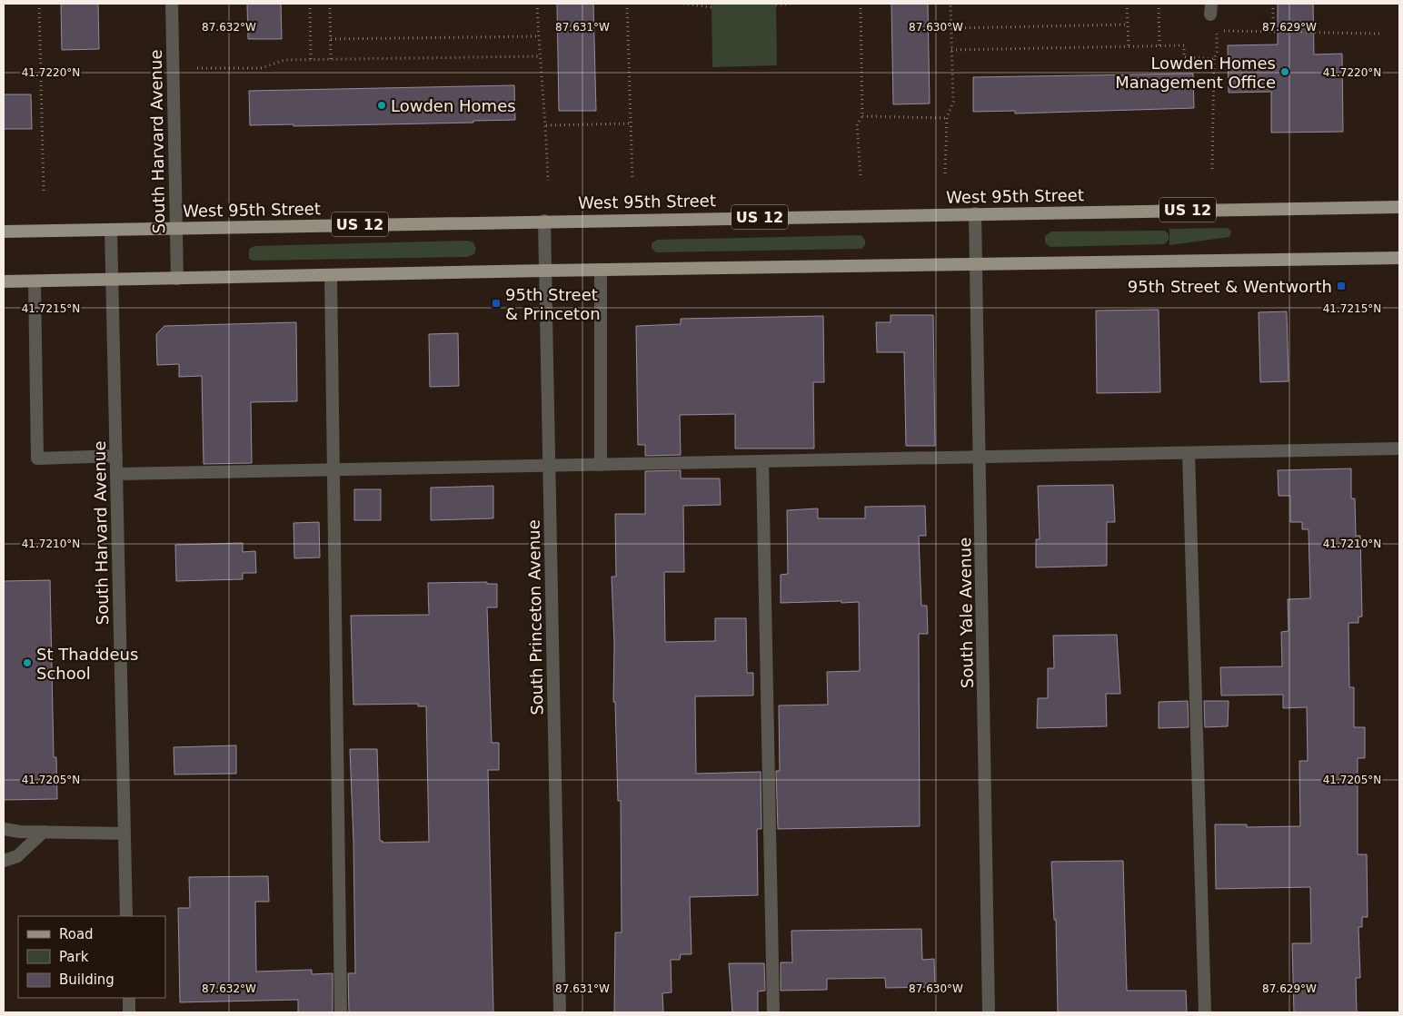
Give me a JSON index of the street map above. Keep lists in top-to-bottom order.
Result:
{
  "streets": {
    "main road": ["West 95th Street", "US 12"],
    "street": ["South Harvard Avenue", "South Yale Avenue", "South Princeton Avenue"]
  },
  "crossings": [
    ["South Harvard Avenue", "West 95th Street"],
    ["West 95th Street", "South Yale Avenue"],
    ["West 95th Street", "South Princeton Avenue"]
  ],
  "places": {
    "other": ["Lowden Homes Management Office", "Lowden Homes", "St Thaddeus School"],
    "transit": ["95th Street & Wentworth", "95th Street & Princeton"]
  },
  "legend": ["Road", "Park", "Building"],
  "coordinates": [
    "87.632°W",
    "87.631°W",
    "87.630°W",
    "87.629°W",
    "41.7220°N",
    "41.7215°N",
    "41.7210°N",
    "41.7205°N"
  ]
}
